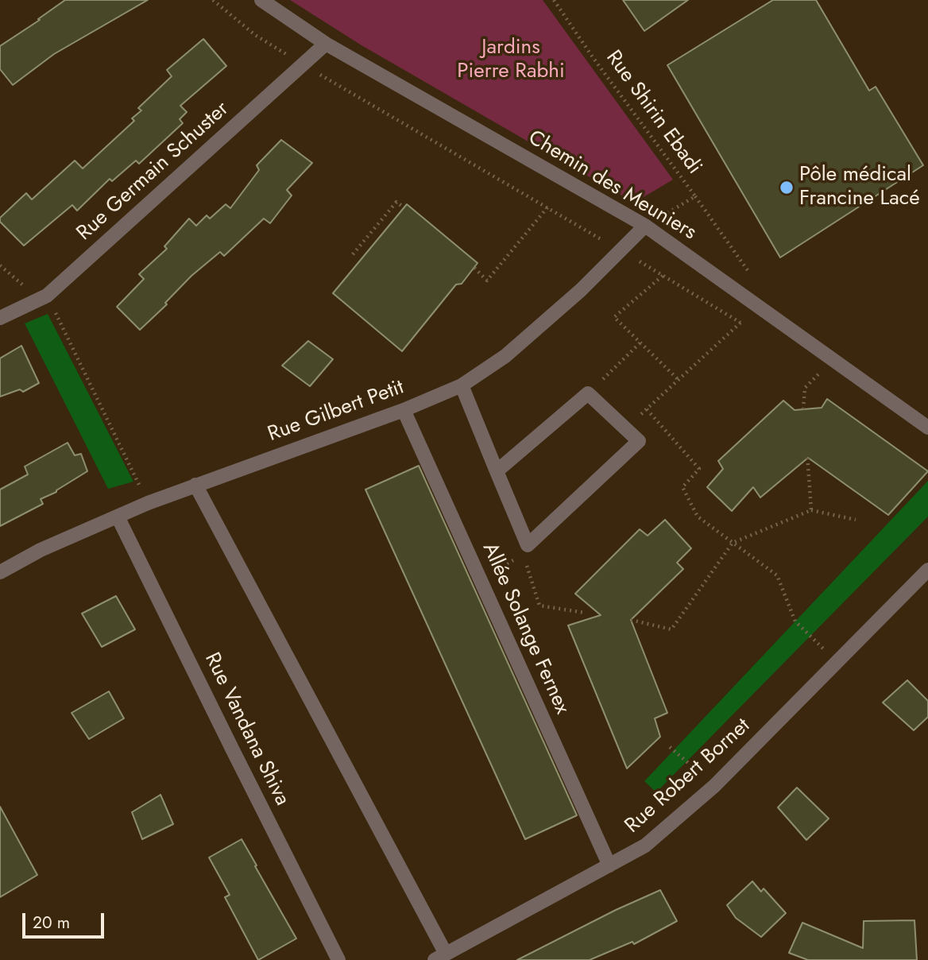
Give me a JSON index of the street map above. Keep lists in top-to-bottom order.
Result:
{
  "streets": {
    "street": [
      "Rue Germain Schuster",
      "Chemin des Meuniers",
      "Rue Gilbert Petit",
      "Allée Solange Fernex",
      "Rue Vandana Shiva",
      "Rue Robert Bornet"
    ],
    "path": ["Rue Shirin Ebadi"]
  },
  "crossings": [
    ["Rue Shirin Ebadi", "Chemin des Meuniers"],
    ["Rue Shirin Ebadi", "Rue Gilbert Petit"],
    ["Rue Germain Schuster", "Chemin des Meuniers"],
    ["Chemin des Meuniers", "Rue Gilbert Petit"],
    ["Rue Gilbert Petit", "Allée Solange Fernex"],
    ["Rue Gilbert Petit", "Rue Vandana Shiva"],
    ["Allée Solange Fernex", "Rue Robert Bornet"]
  ],
  "parks": ["Jardins Pierre Rabhi"],
  "places": ["Pôle médical Francine Lacé"],
  "scale_bar": "20 m"
}
